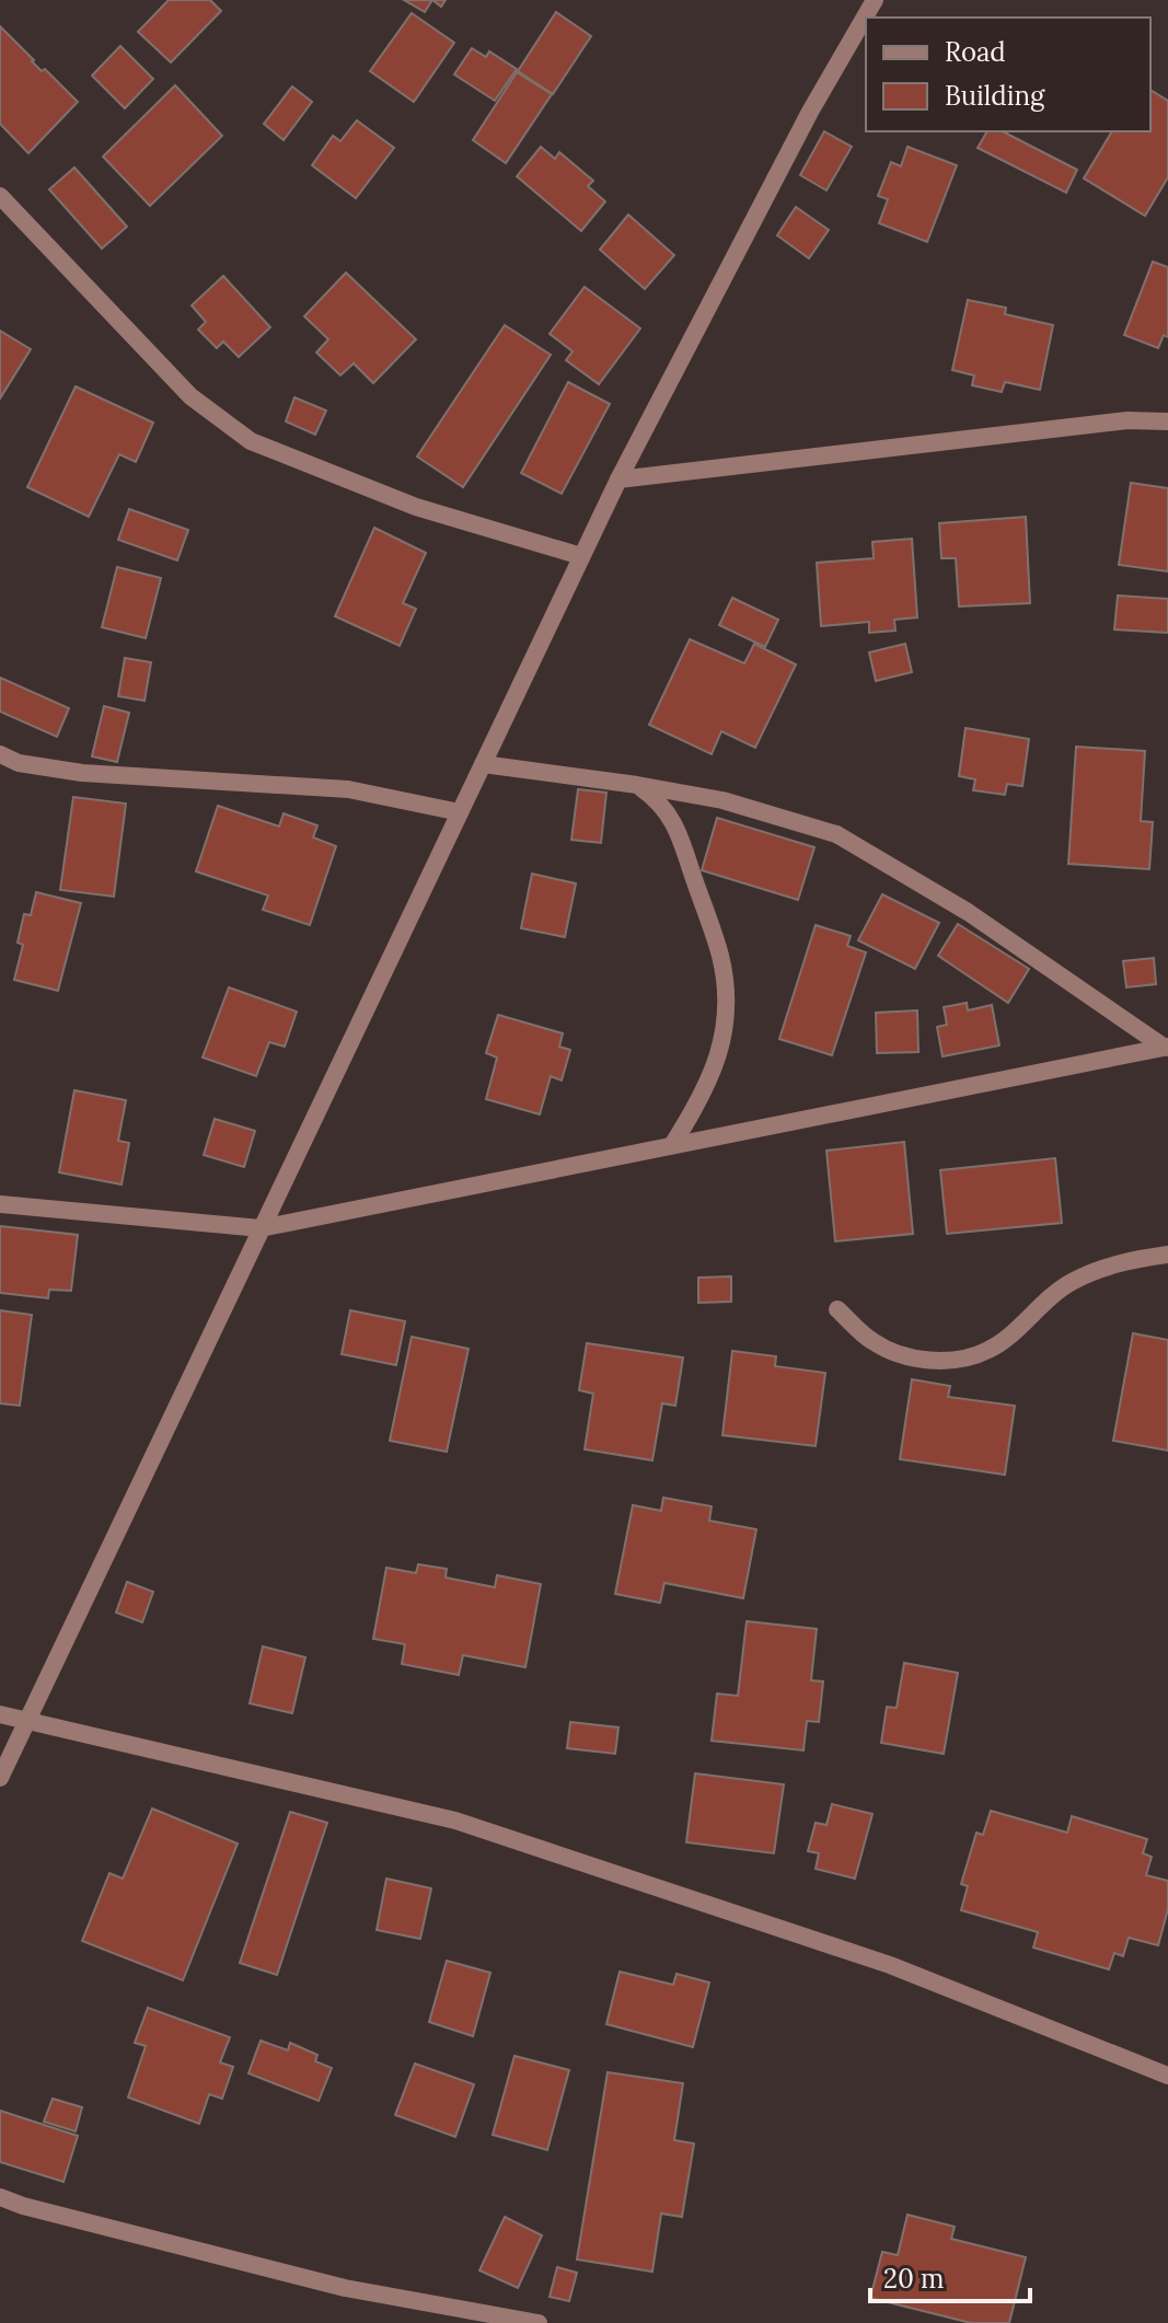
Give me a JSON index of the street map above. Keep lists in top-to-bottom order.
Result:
{
  "legend": ["Road", "Building"],
  "scale_bar": "20 m"
}
